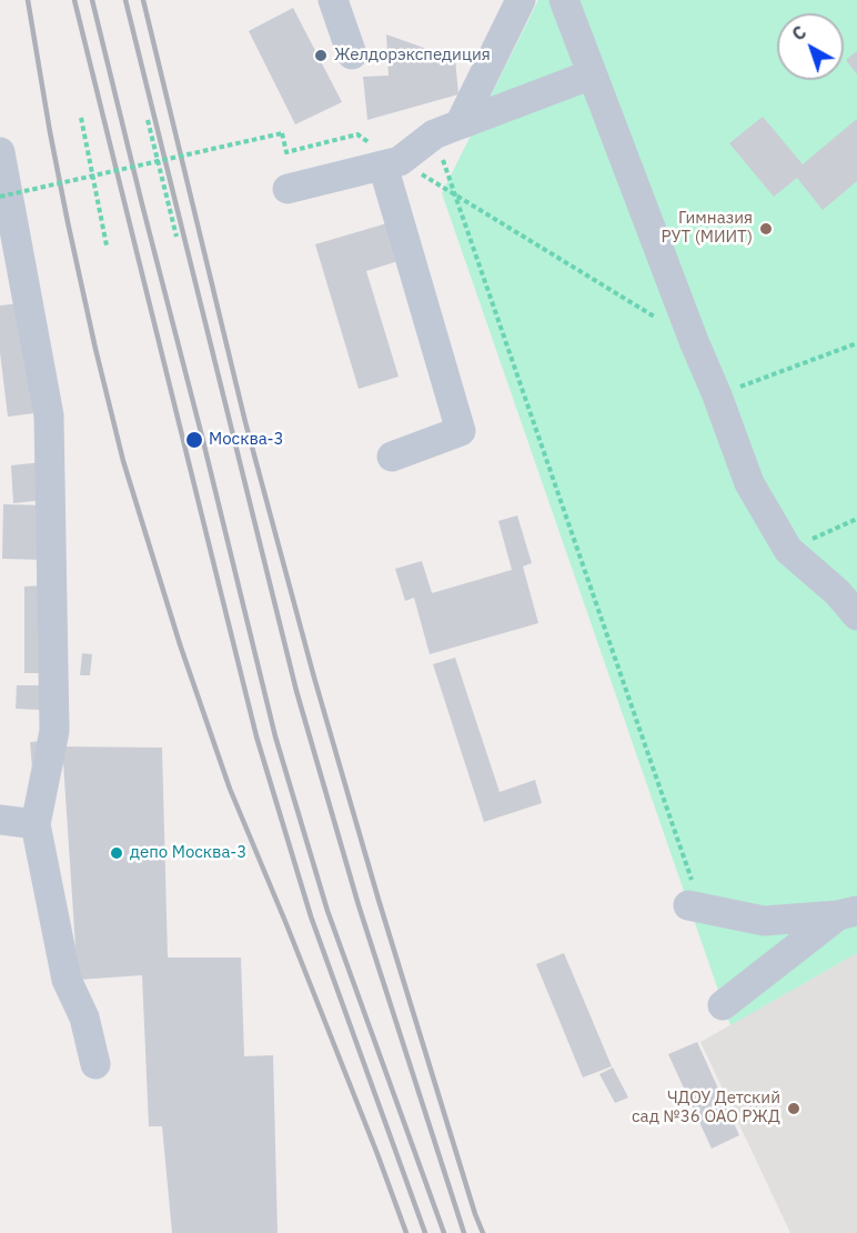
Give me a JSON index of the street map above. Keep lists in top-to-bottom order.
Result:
{
  "places": [
    "Желдорэкспедиция",
    "Гимназия РУТ (МИИТ)",
    "Москва-3",
    "депо Москва-3",
    "ЧДОУ Детский сад №36 ОАО РЖД"
  ],
  "north": "top left"
}
